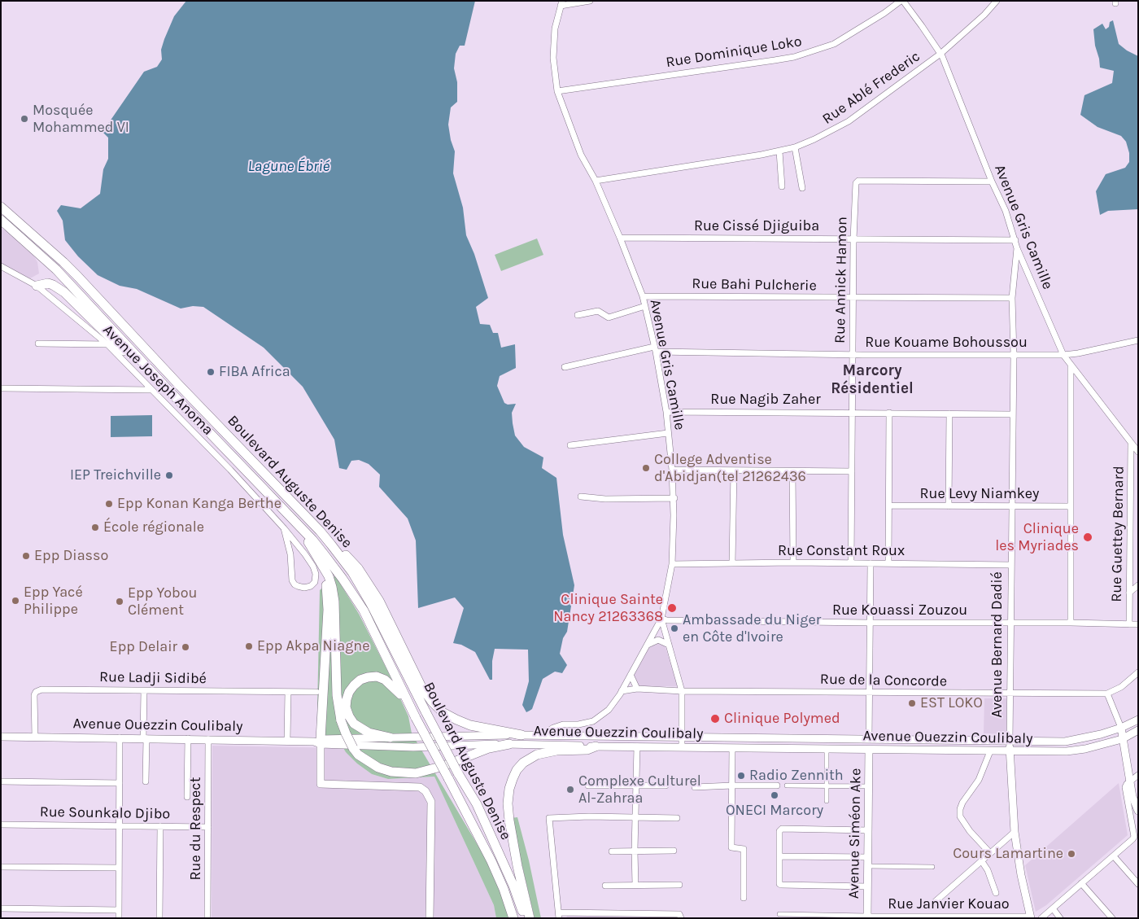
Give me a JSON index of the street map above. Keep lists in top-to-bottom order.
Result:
{
  "streets": {
    "highway": ["Boulevard Auguste Denise"],
    "street": [
      "Rue Dominique Loko",
      "Rue Ablé Frederic",
      "Rue Cissé Djiguiba",
      "Avenue Gris Camille",
      "Rue Annick Hamon",
      "Rue Bahi Pulcherie",
      "Rue Kouame Bohoussou",
      "Avenue Joseph Anoma",
      "Rue Nagib Zaher",
      "Rue Levy Niamkey",
      "Rue Guettey Bernard",
      "Rue Constant Roux",
      "Rue Kouassi Zouzou",
      "Avenue Bernard Dadié",
      "Rue Ladji Sidibé",
      "Rue de la Concorde",
      "Avenue Ouezzin Coulibaly",
      "Rue Sounkalo Djibo",
      "Rue du Respect",
      "Avenue Siméon Ake",
      "Rue Janvier Kouao"
    ]
  },
  "crossings": [
    ["Rue Dominique Loko", "Avenue Gris Camille"],
    ["Rue Ablé Frederic", "Avenue Gris Camille"],
    ["Rue Cissé Djiguiba", "Avenue Gris Camille"],
    ["Rue Cissé Djiguiba", "Rue Annick Hamon"],
    ["Avenue Gris Camille", "Rue Annick Hamon"],
    ["Avenue Gris Camille", "Rue Bahi Pulcherie"],
    ["Avenue Gris Camille", "Rue Kouame Bohoussou"],
    ["Avenue Gris Camille", "Rue Nagib Zaher"],
    ["Avenue Gris Camille", "Rue Guettey Bernard"],
    ["Avenue Gris Camille", "Rue Constant Roux"],
    ["Avenue Gris Camille", "Rue Kouassi Zouzou"],
    ["Avenue Gris Camille", "Avenue Bernard Dadié"],
    ["Avenue Gris Camille", "Rue de la Concorde"],
    ["Avenue Gris Camille", "Avenue Ouezzin Coulibaly"],
    ["Rue Annick Hamon", "Rue Bahi Pulcherie"],
    ["Rue Annick Hamon", "Rue Kouame Bohoussou"],
    ["Rue Annick Hamon", "Rue Nagib Zaher"],
    ["Rue Annick Hamon", "Rue Constant Roux"],
    ["Rue Bahi Pulcherie", "Avenue Bernard Dadié"],
    ["Rue Kouame Bohoussou", "Avenue Bernard Dadié"],
    ["Rue Nagib Zaher", "Avenue Bernard Dadié"],
    ["Rue Levy Niamkey", "Avenue Bernard Dadié"],
    ["Rue Guettey Bernard", "Rue Kouassi Zouzou"],
    ["Rue Constant Roux", "Avenue Bernard Dadié"],
    ["Rue Kouassi Zouzou", "Avenue Bernard Dadié"],
    ["Avenue Bernard Dadié", "Rue de la Concorde"],
    ["Avenue Bernard Dadié", "Avenue Ouezzin Coulibaly"],
    ["Avenue Bernard Dadié", "Rue Janvier Kouao"],
    ["Rue Ladji Sidibé", "Avenue Ouezzin Coulibaly"],
    ["Avenue Ouezzin Coulibaly", "Rue du Respect"],
    ["Avenue Ouezzin Coulibaly", "Avenue Siméon Ake"],
    ["Rue Sounkalo Djibo", "Rue du Respect"],
    ["Avenue Siméon Ake", "Rue Janvier Kouao"]
  ],
  "districts": ["Marcory Résidentiel"],
  "water": ["Lagune Ébrié"],
  "places": [
    "Mosquée Mohammed VI",
    "FIBA Africa",
    "College Adventise d'Abidjan(tel 21262436",
    "IEP Treichville",
    "Epp Konan Kanga Berthe",
    "École régionale",
    "Clinique les Myriades",
    "Epp Diasso",
    "Epp Yacé Philippe",
    "Epp Yobou Clément",
    "Clinique Sainte Nancy 21263368",
    "Ambassade du Niger en Côte d'Ivoire",
    "Epp Akpa Niagne",
    "Epp Delair",
    "EST LOKO",
    "Clinique Polymed",
    "Radio Zennith",
    "Complexe Culturel Al-Zahraa",
    "ONECI Marcory",
    "Cours Lamartine"
  ]
}
